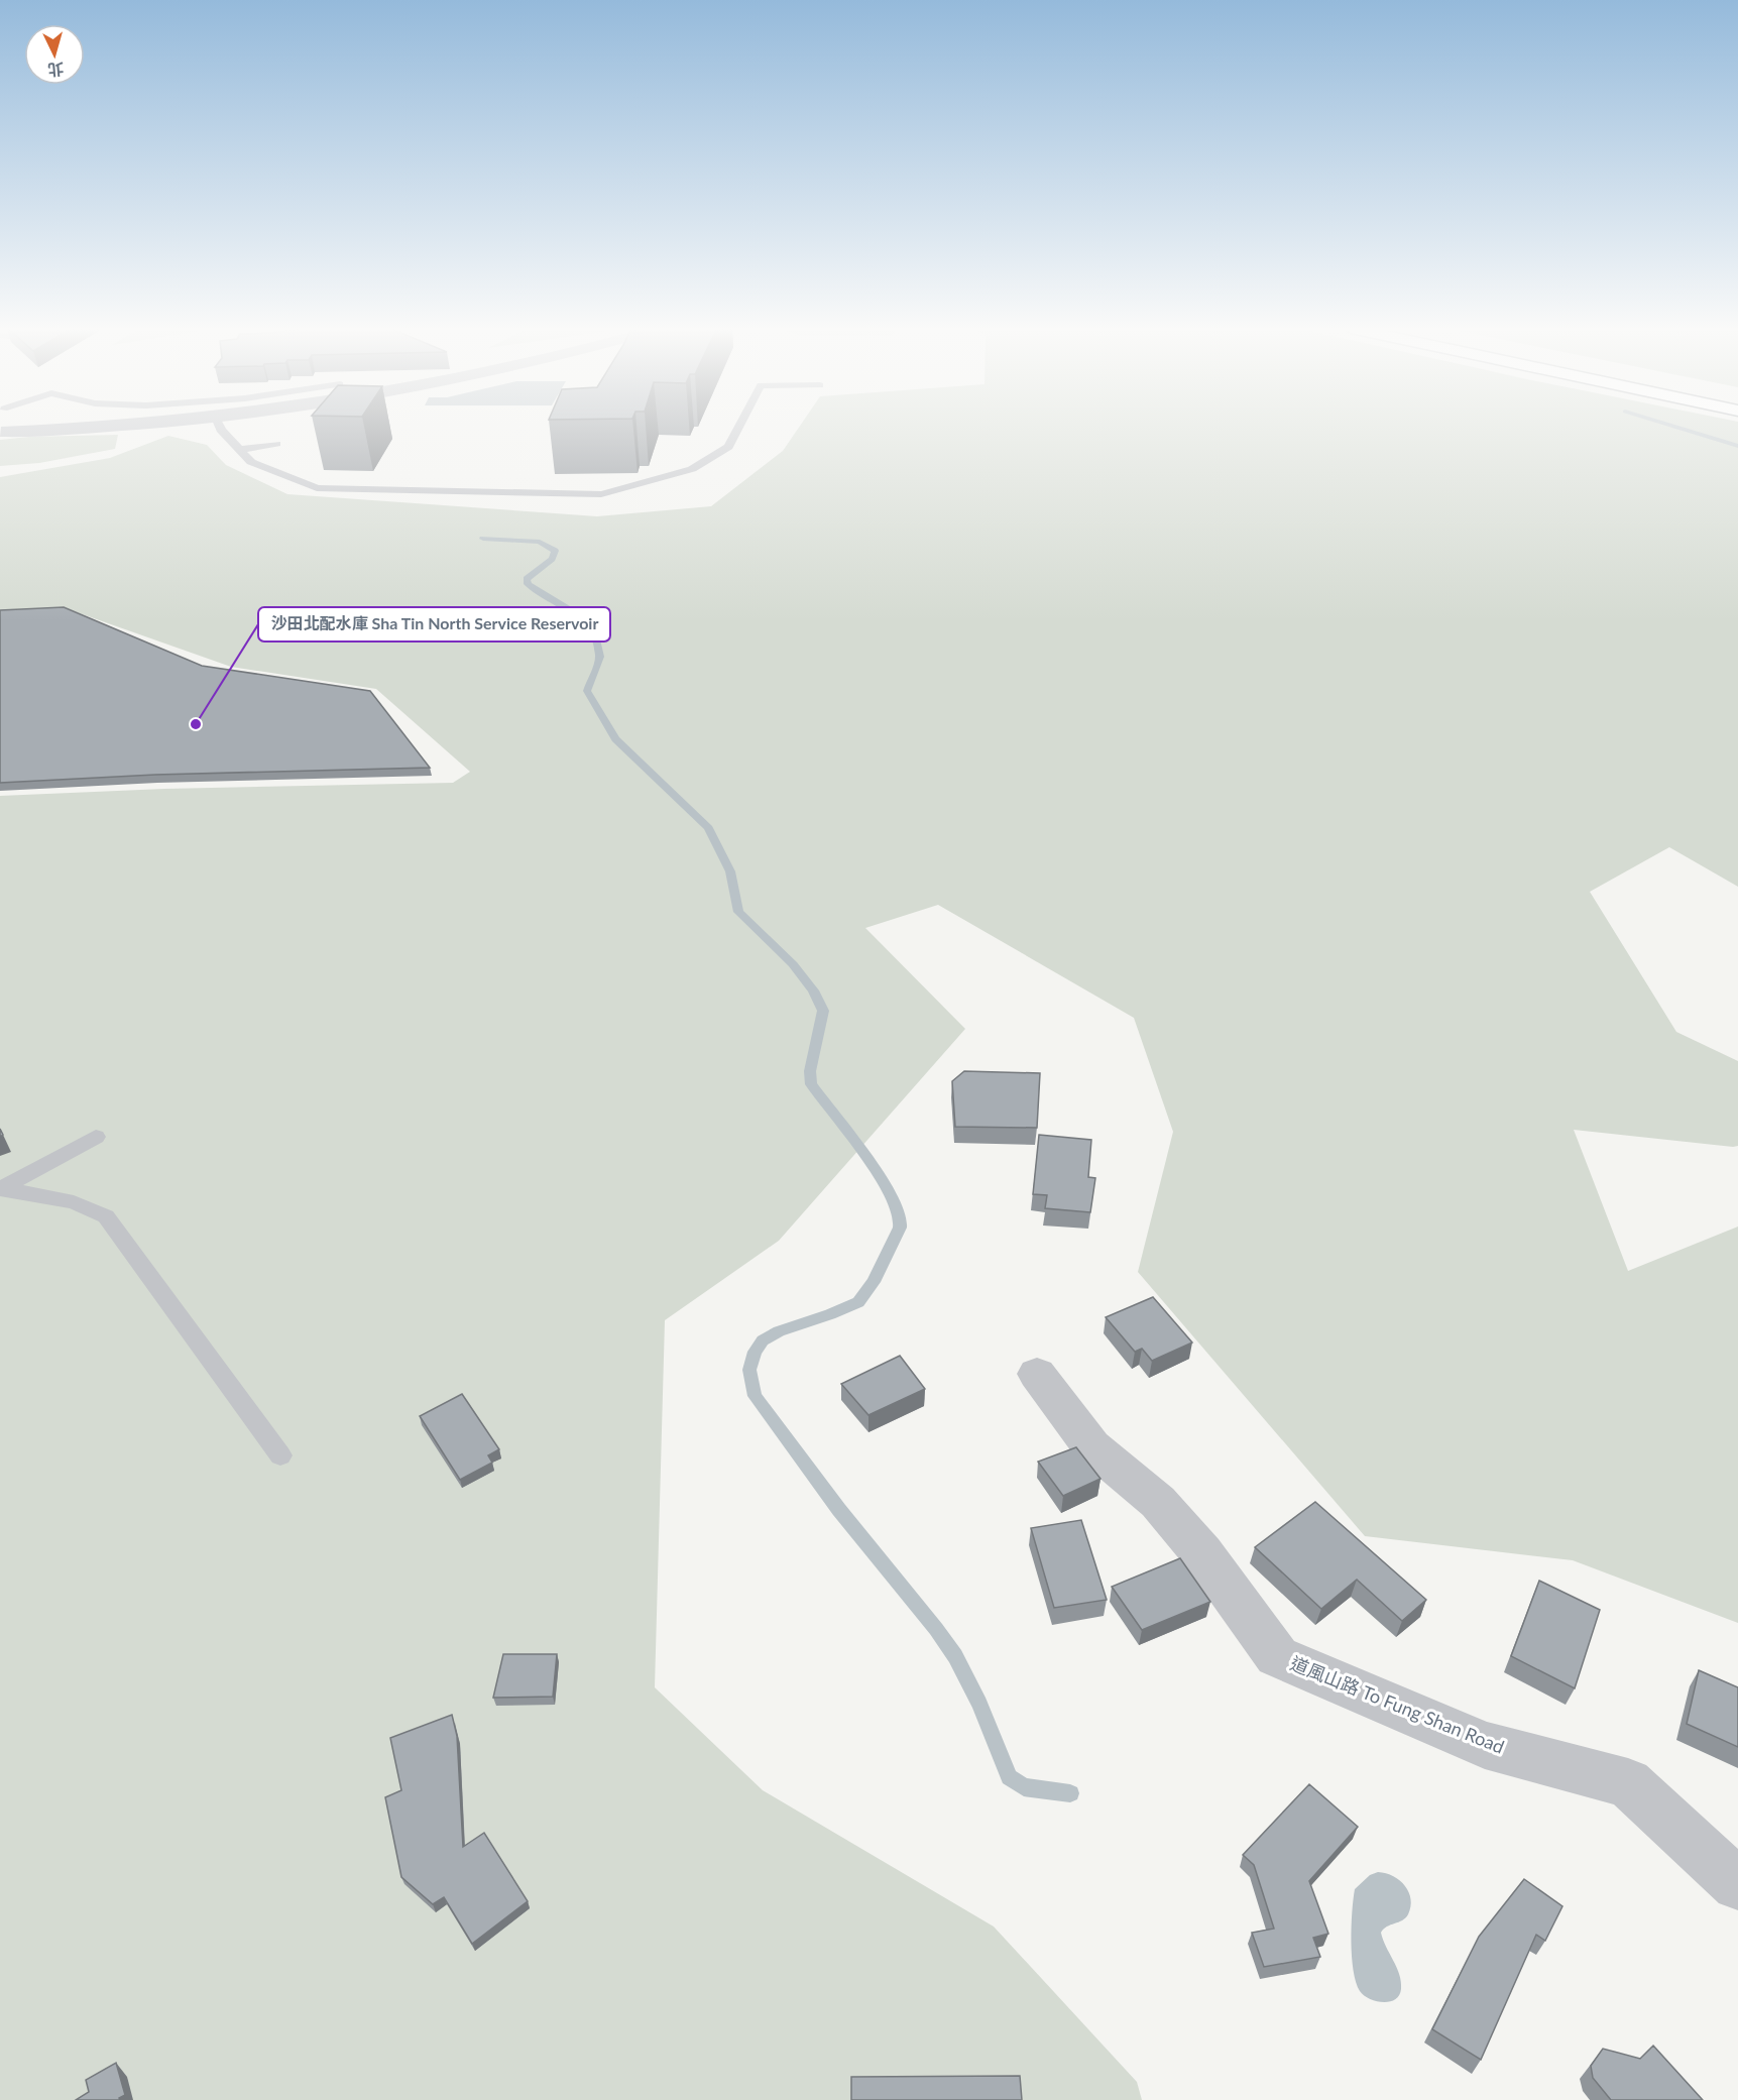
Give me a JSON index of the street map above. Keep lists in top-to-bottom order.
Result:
{
  "streets": {
    "street": ["道風山路 To Fung Shan Road"]
  },
  "places": ["沙田北配水庫 Sha Tin North Service Reservoir"],
  "north": "bottom"
}
